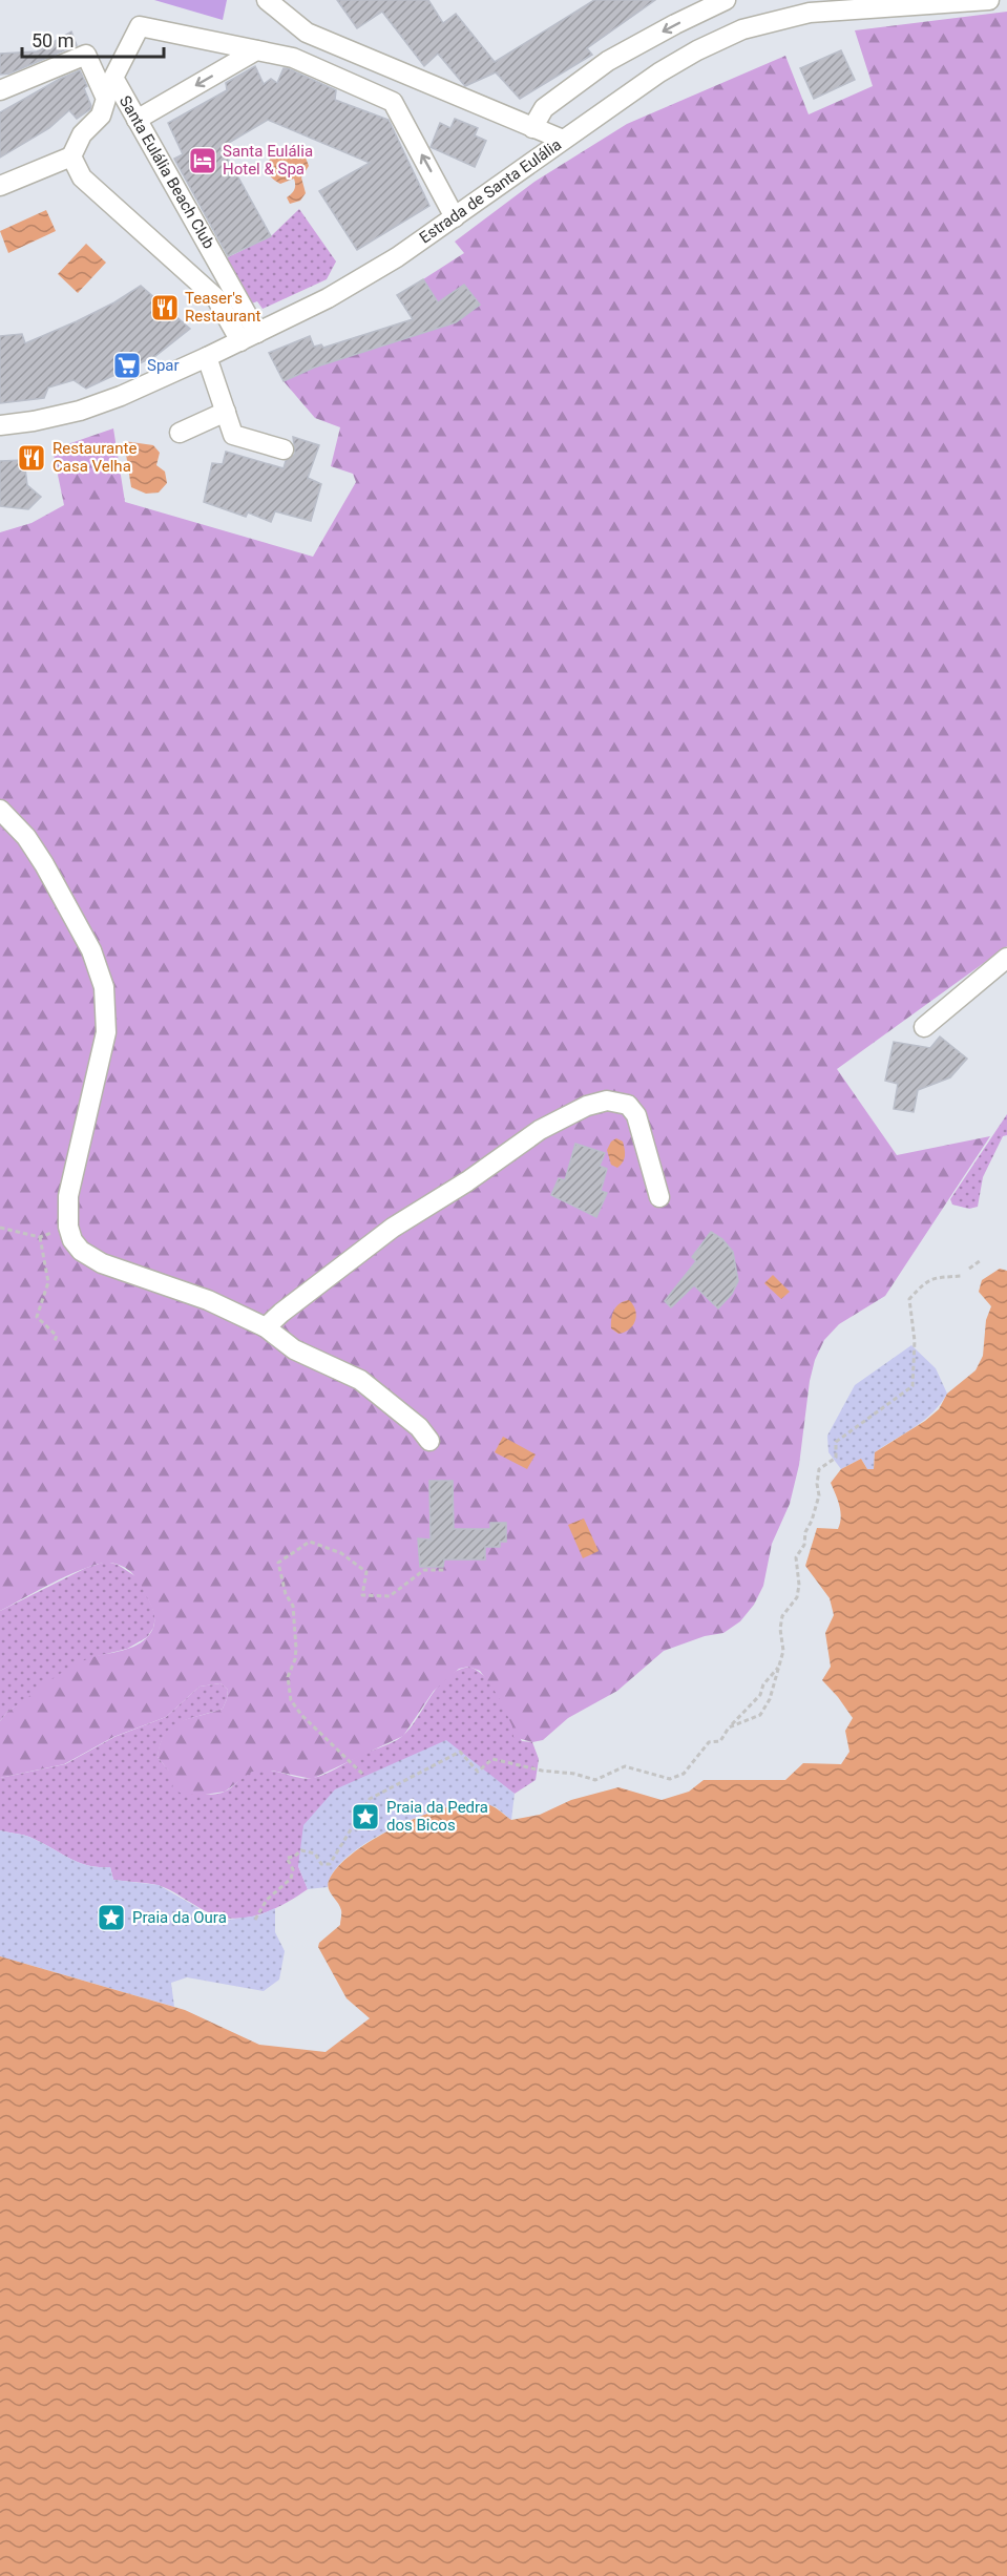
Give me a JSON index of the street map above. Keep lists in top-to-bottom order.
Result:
{
  "streets": {
    "street": ["Santa Eulália Beach Club", "Estrada de Santa Eulália"]
  },
  "crossings": [
    ["Santa Eulália Beach Club", "Estrada de Santa Eulália"]
  ],
  "places": {
    "hotel": ["Santa Eulália Hotel & Spa"],
    "restaurant": ["Teaser's Restaurant", "Restaurante Casa Velha"],
    "supermarket": ["Spar"],
    "place": ["Praia da Pedra dos Bicos", "Praia da Oura"]
  },
  "scale_bar": "50 m"
}
